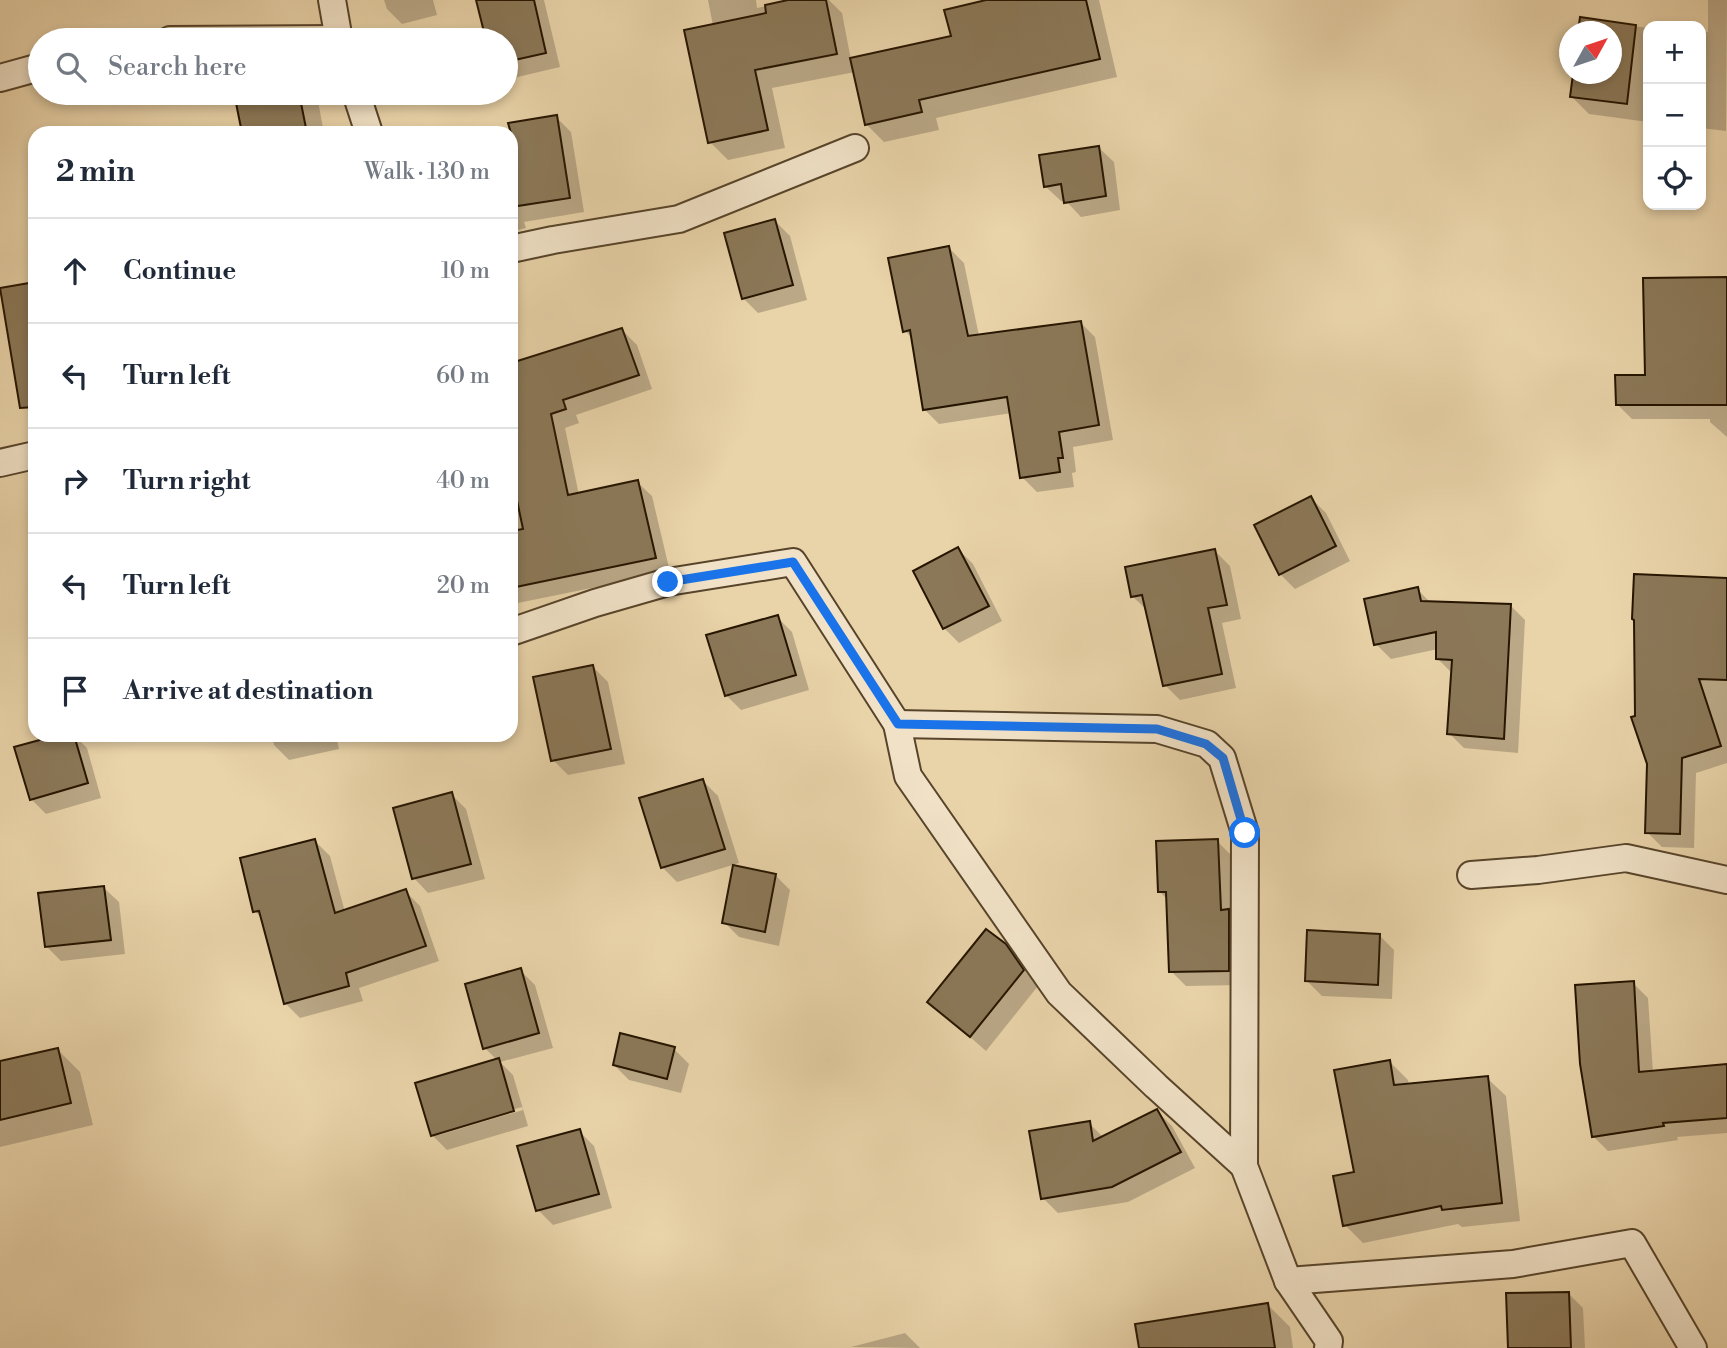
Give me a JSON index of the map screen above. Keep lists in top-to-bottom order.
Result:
{
  "north": "top right",
  "page": {
    "map_buttons": ["+", "−"],
    "search": "Search here",
    "heading": ["2 min", "Walk · 130 m"],
    "list": [
      ["Continue", "10 m"],
      ["Turn left", "60 m"],
      ["Turn right", "40 m"],
      ["Turn left", "20 m"],
      "Arrive at destination"
    ]
  }
}
